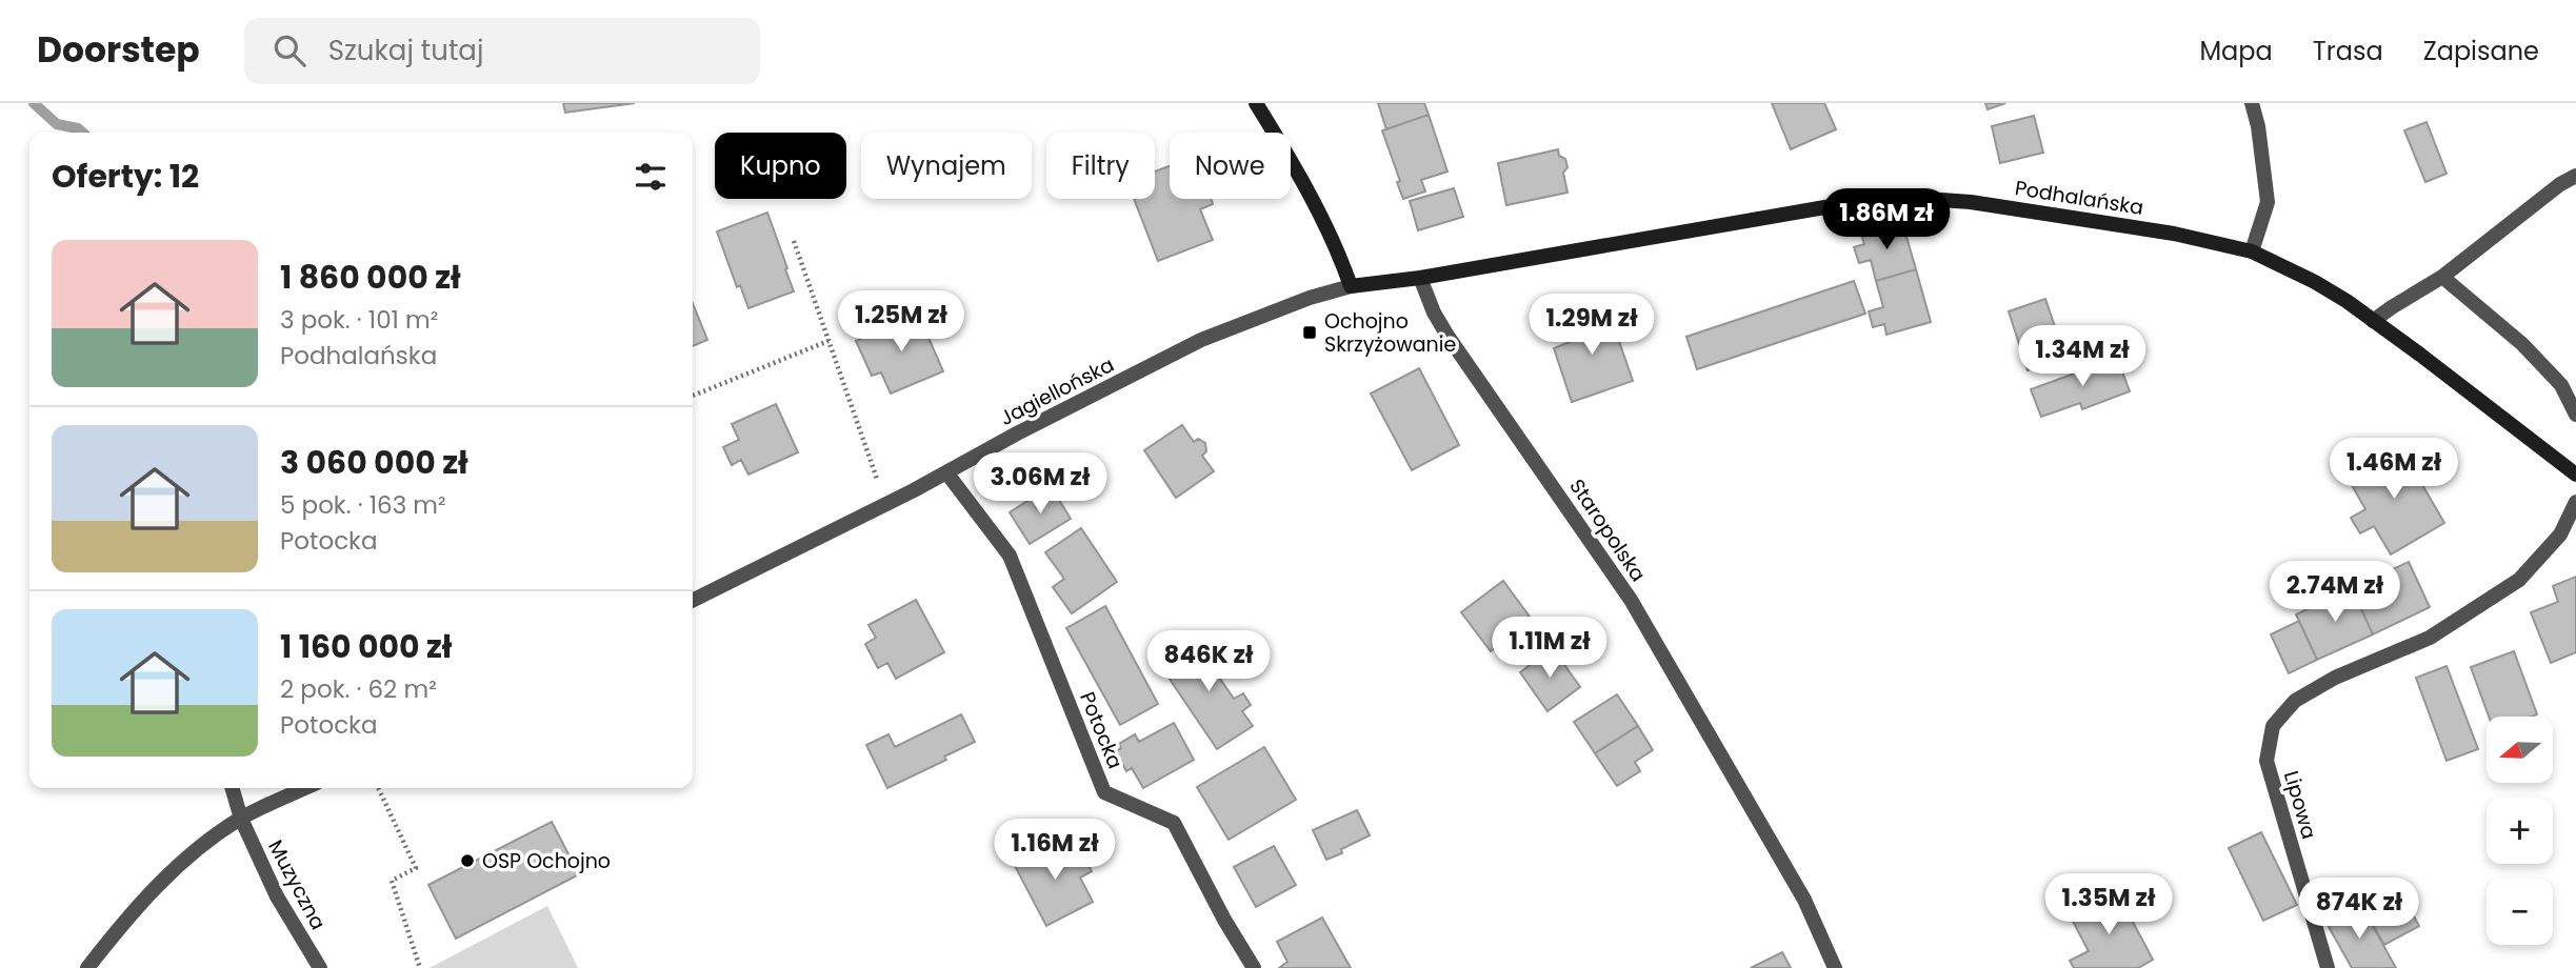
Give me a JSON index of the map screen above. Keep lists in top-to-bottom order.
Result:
{
  "streets": {
    "street": [
      "Podhalańska",
      "Jagiellońska",
      "Staropolska",
      "Potocka",
      "Lipowa",
      "Muzyczna"
    ]
  },
  "crossings": [
    ["Podhalańska", "Jagiellońska"],
    ["Podhalańska", "Staropolska"],
    ["Jagiellońska", "Staropolska"],
    ["Jagiellońska", "Potocka"]
  ],
  "places": {
    "transit": ["Ochojno Skrzyżowanie"],
    "other": ["OSP Ochojno"]
  },
  "north": "left",
  "page": {
    "header": "Doorstep",
    "search": "Szukaj tutaj",
    "nav": ["Mapa", "Trasa", "Zapisane"],
    "chip": [
      "Kupno",
      "Wynajem",
      "Filtry",
      "Nowe"
    ],
    "heading": "Oferty: 12",
    "price": [
      "1.86M zł",
      "1.25M zł",
      "1.29M zł",
      "1.34M zł",
      "1.46M zł",
      "3.06M zł",
      "2.74M zł",
      "1.11M zł",
      "846K zł",
      "1.16M zł",
      "1.35M zł",
      "874K zł"
    ],
    "list": [
      {
        "name": "1 860 000 zł",
        "note": "3 pok. · 101 m² · Podhalańska"
      },
      {
        "name": "3 060 000 zł",
        "note": "5 pok. · 163 m² · Potocka"
      },
      {
        "name": "1 160 000 zł",
        "note": "2 pok. · 62 m² · Potocka"
      }
    ],
    "map_buttons": ["+", "−"]
  }
}
